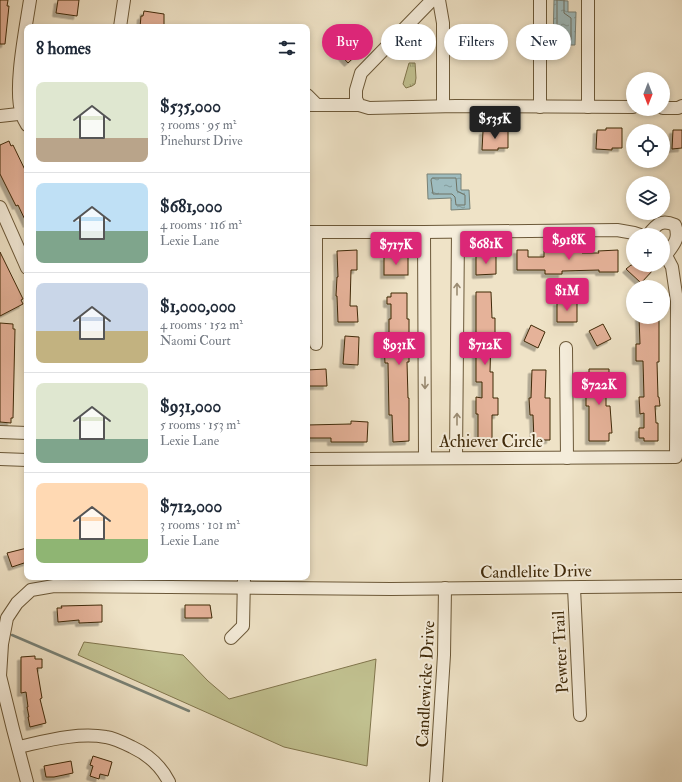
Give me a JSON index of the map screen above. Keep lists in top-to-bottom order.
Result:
{
  "streets": {
    "street": [
      "Achiever Circle",
      "Candlelite Drive",
      "Pewter Trail",
      "Candlewicke Drive"
    ]
  },
  "crossings": [
    ["Candlelite Drive", "Pewter Trail"],
    ["Candlelite Drive", "Candlewicke Drive"]
  ],
  "north": "bottom",
  "page": {
    "chip": [
      "Buy",
      "Rent",
      "Filters",
      "New"
    ],
    "heading": "8 homes",
    "map_buttons": ["+", "−"],
    "list": [
      {
        "name": "$535,000",
        "note": "3 rooms · 95 m² · Pinehurst Drive"
      },
      {
        "name": "$681,000",
        "note": "4 rooms · 116 m² · Lexie Lane"
      },
      {
        "name": "$1,000,000",
        "note": "4 rooms · 152 m² · Naomi Court"
      },
      {
        "name": "$931,000",
        "note": "5 rooms · 153 m² · Lexie Lane"
      },
      {
        "name": "$712,000",
        "note": "3 rooms · 101 m² · Lexie Lane"
      }
    ],
    "price": [
      "$535K",
      "$918K",
      "$681K",
      "$717K",
      "$1M",
      "$931K",
      "$712K",
      "$722K"
    ]
  }
}
